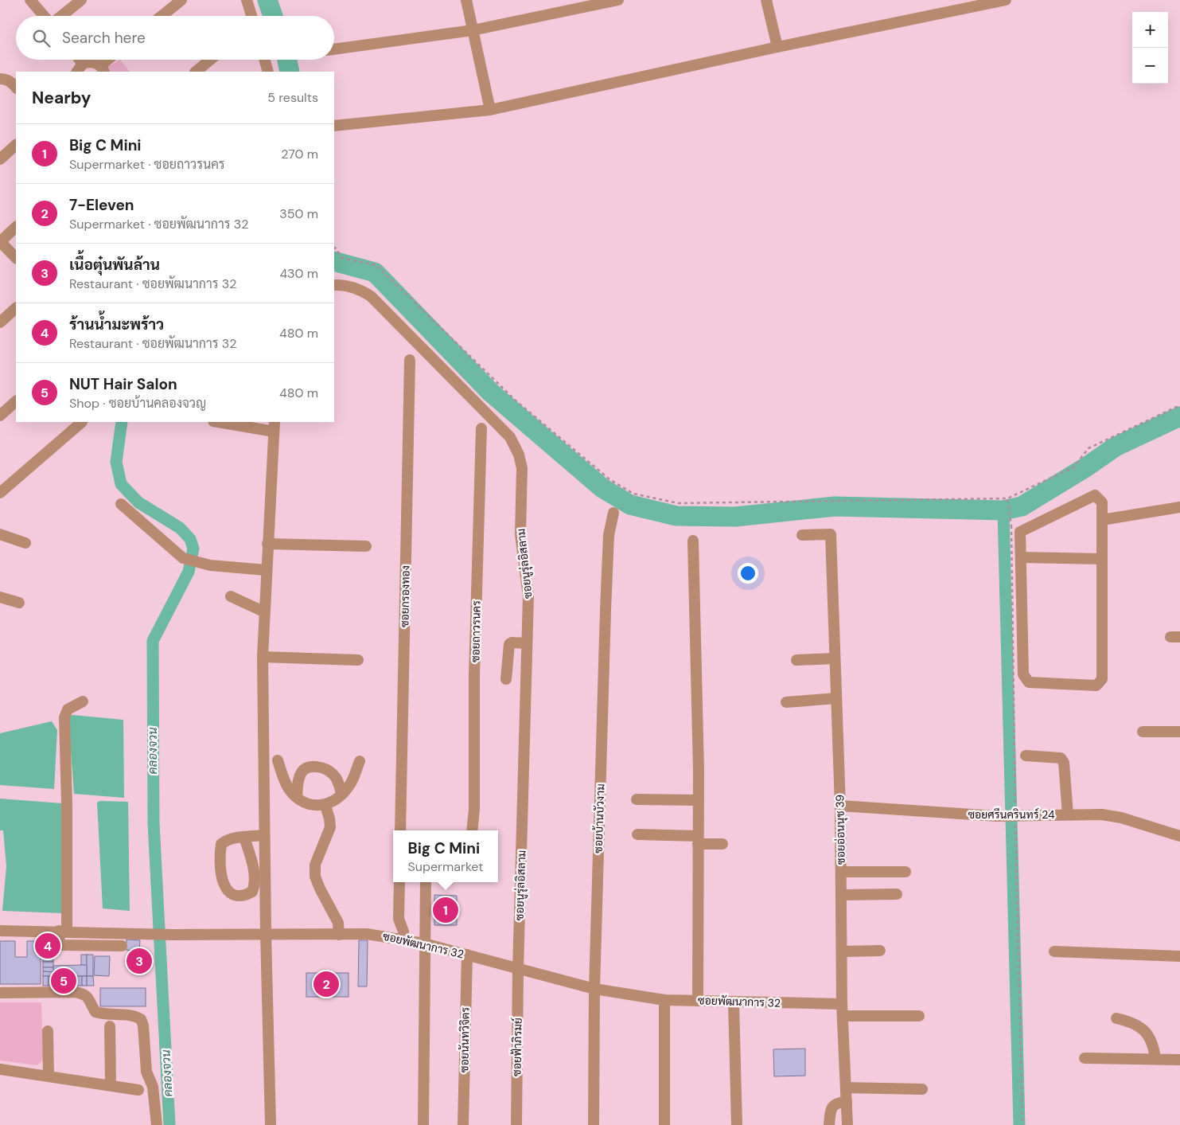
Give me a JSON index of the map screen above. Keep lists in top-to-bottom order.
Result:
{
  "streets": {
    "street": [
      "ซอยนูรุ่ลอิสลาม",
      "ซอยกรองทอง",
      "ซอยถาวรนคร",
      "ซอยศรีนครินทร์ 24",
      "ซอยบ้านบัวงาม",
      "ซอยอ่อนนุช 39",
      "ซอยพัฒนาการ 32",
      "ซอยนันทวิจิตร",
      "ซอยฟ้าภิรมย์"
    ]
  },
  "crossings": [
    ["ซอยนูรุ่ลอิสลาม", "ซอยพัฒนาการ 32"],
    ["ซอยนูรุ่ลอิสลาม", "ซอยฟ้าภิรมย์"],
    ["ซอยศรีนครินทร์ 24", "ซอยอ่อนนุช 39"],
    ["ซอยบ้านบัวงาม", "ซอยพัฒนาการ 32"],
    ["ซอยอ่อนนุช 39", "ซอยพัฒนาการ 32"],
    ["ซอยพัฒนาการ 32", "ซอยนันทวิจิตร"],
    ["ซอยพัฒนาการ 32", "ซอยฟ้าภิรมย์"]
  ],
  "water": ["คลองจวน"],
  "page": {
    "map_buttons": ["+", "−"],
    "search": "Search here",
    "heading": ["Nearby", "5 results"],
    "list": [
      {
        "mark": "1",
        "name": "Big C Mini",
        "note": "Supermarket · ซอยถาวรนคร",
        "value": "270 m"
      },
      {
        "mark": "2",
        "name": "7-Eleven",
        "note": "Supermarket · ซอยพัฒนาการ 32",
        "value": "350 m"
      },
      {
        "mark": "3",
        "name": "เนื้อตุ๋นพันล้าน",
        "note": "Restaurant · ซอยพัฒนาการ 32",
        "value": "430 m"
      },
      {
        "mark": "4",
        "name": "ร้านน้ำมะพร้าว",
        "note": "Restaurant · ซอยพัฒนาการ 32",
        "value": "480 m"
      },
      {
        "mark": "5",
        "name": "NUT Hair Salon",
        "note": "Shop · ซอยบ้านคลองจวญ",
        "value": "480 m"
      }
    ],
    "popup": ["Big C Mini", "Supermarket"],
    "pins": [
      "1",
      "4",
      "3",
      "5",
      "2"
    ]
  }
}
